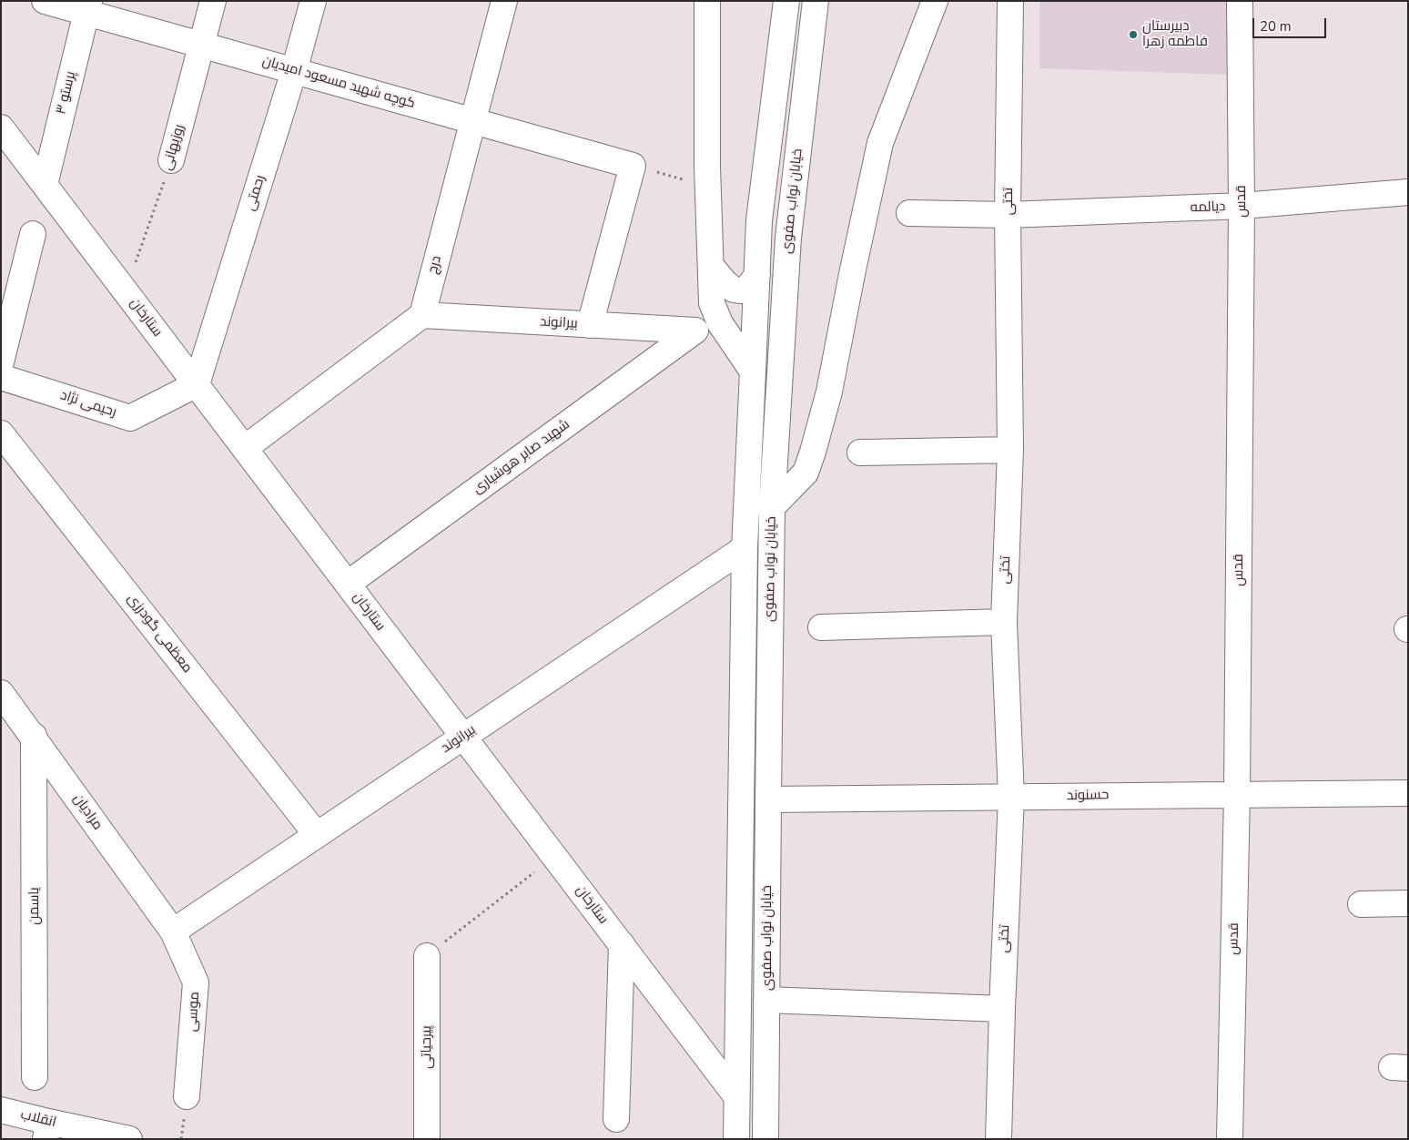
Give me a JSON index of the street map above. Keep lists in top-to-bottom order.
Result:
{
  "streets": {
    "street": [
      "کوچه شهید مسعود امیدیان",
      "پرستو ۳",
      "روزبهانی",
      "رحمتی",
      "خیابان نواب صفوی",
      "تختی",
      "قدس",
      "دیالمه",
      "درج",
      "ستارخان",
      "بیرانوند",
      "رحیمی نژاد",
      "شهید صابر هوشیاری",
      "معظمی گودرزی",
      "حسنوند",
      "مرادیان",
      "یاسمن",
      "موسی",
      "پیرحیاتی",
      "انقلاب"
    ]
  },
  "crossings": [
    ["کوچه شهید مسعود امیدیان", "پرستو ۳"],
    ["کوچه شهید مسعود امیدیان", "روزبهانی"],
    ["کوچه شهید مسعود امیدیان", "رحمتی"],
    ["کوچه شهید مسعود امیدیان", "درج"],
    ["پرستو ۳", "ستارخان"],
    ["روزبهانی", "ستارخان"],
    ["رحمتی", "ستارخان"],
    ["رحمتی", "رحیمی نژاد"],
    ["خیابان نواب صفوی", "ستارخان"],
    ["خیابان نواب صفوی", "بیرانوند"],
    ["خیابان نواب صفوی", "حسنوند"],
    ["تختی", "دیالمه"],
    ["تختی", "حسنوند"],
    ["قدس", "دیالمه"],
    ["قدس", "حسنوند"],
    ["درج", "بیرانوند"],
    ["ستارخان", "بیرانوند"],
    ["ستارخان", "رحیمی نژاد"],
    ["ستارخان", "شهید صابر هوشیاری"],
    ["بیرانوند", "شهید صابر هوشیاری"],
    ["بیرانوند", "معظمی گودرزی"],
    ["بیرانوند", "مرادیان"],
    ["بیرانوند", "موسی"],
    ["مرادیان", "یاسمن"],
    ["مرادیان", "موسی"]
  ],
  "places": ["دبیرستان فاطمه زهرا"],
  "scale_bar": "20 m"
}
